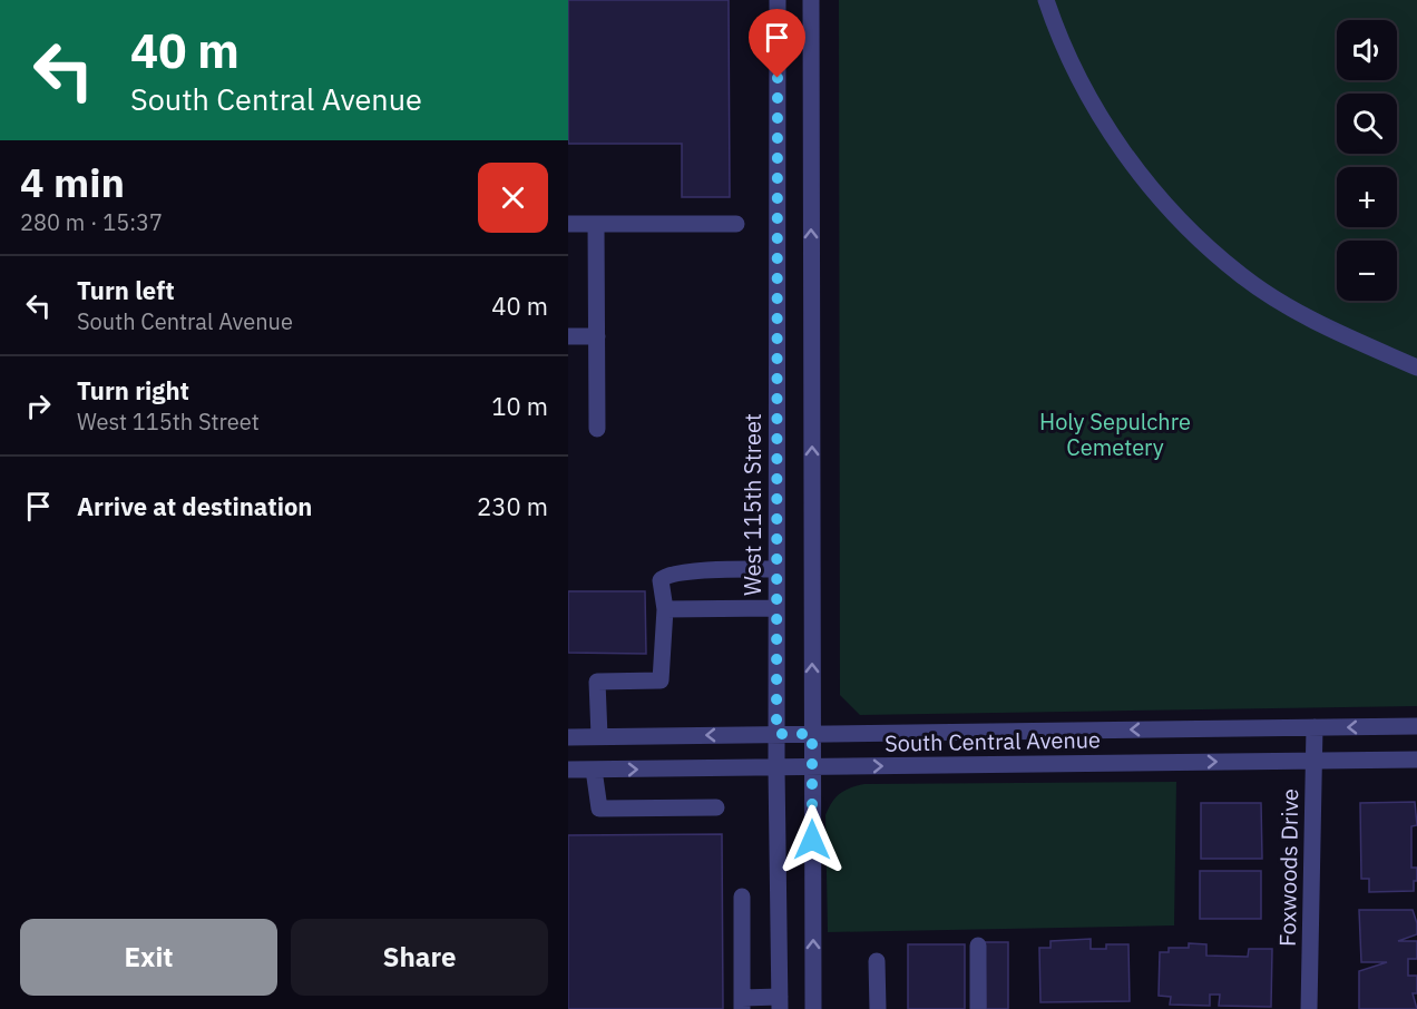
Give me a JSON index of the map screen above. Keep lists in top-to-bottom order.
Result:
{
  "streets": {
    "street": ["West 115th Street", "South Central Avenue", "Foxwoods Drive"]
  },
  "crossings": [
    ["West 115th Street", "South Central Avenue"],
    ["South Central Avenue", "Foxwoods Drive"]
  ],
  "parks": ["Holy Sepulchre Cemetery"],
  "page": {
    "turn": ["40 m", "South Central Avenue"],
    "map_buttons": ["+", "−"],
    "heading": ["4 min", "280 m · 15:37"],
    "list": [
      {
        "name": "Turn left",
        "note": "South Central Avenue",
        "value": "40 m"
      },
      {
        "name": "Turn right",
        "note": "West 115th Street",
        "value": "10 m"
      },
      {
        "name": "Arrive at destination",
        "value": "230 m"
      }
    ],
    "buttons": ["Exit", "Share"]
  }
}
